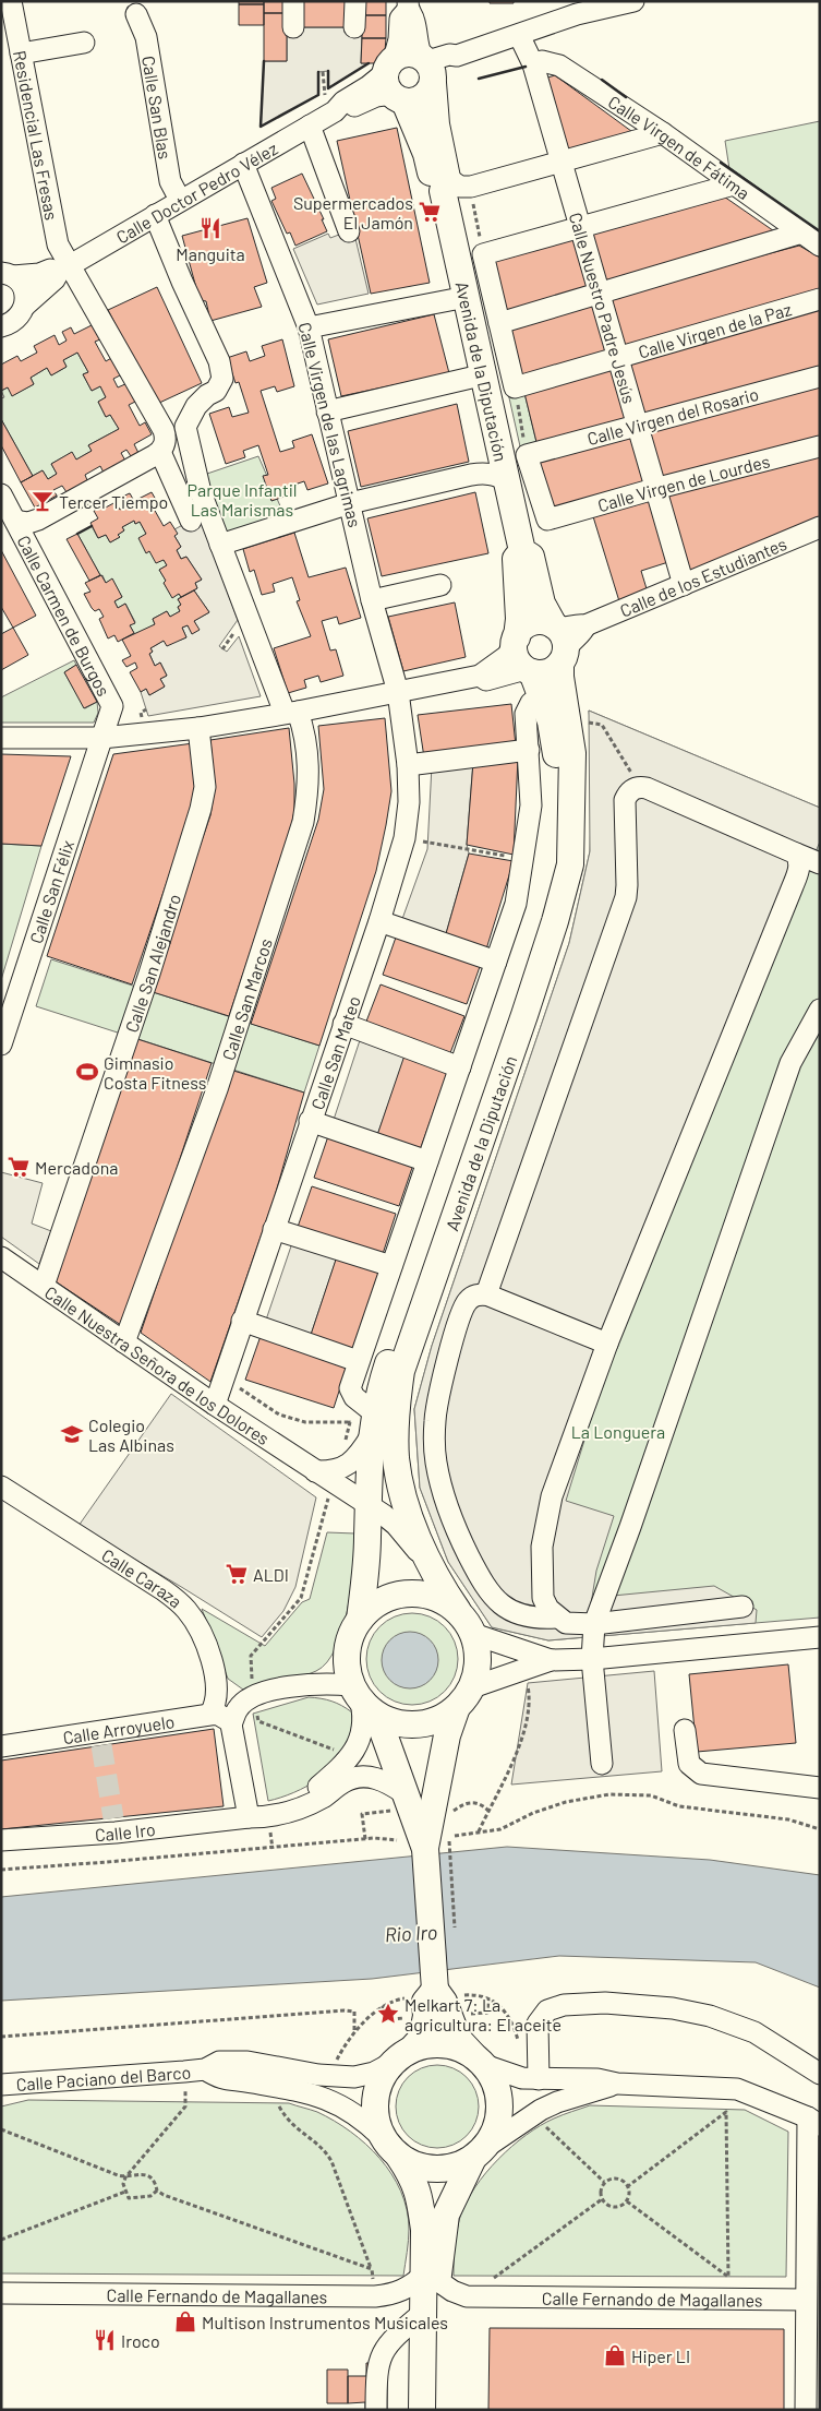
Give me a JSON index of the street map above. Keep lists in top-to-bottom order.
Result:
{
  "streets": {
    "main road": ["Avenida de la Diputación"],
    "street": [
      "Calle San Blas",
      "Residencial Las Fresas",
      "Calle Virgen de Fátima",
      "Calle Doctor Pedro Vélez",
      "Calle Nuestro Padre Jesús",
      "Calle Virgen de la Paz",
      "Calle Virgen del Rosario",
      "Calle Virgen de las Lagrimas",
      "Calle Virgen de Lourdes",
      "Calle de los Estudiantes",
      "Calle Carmen de Burgos",
      "Calle San Félix",
      "Calle San Alejandro",
      "Calle San Marcos",
      "Calle San Mateo",
      "Calle Nuestra Señora de los Dolores",
      "Calle Caraza",
      "Calle Arroyuelo",
      "Calle Iro",
      "Calle Paciano del Barco",
      "Calle Fernando de Magallanes"
    ]
  },
  "crossings": [
    ["Calle San Blas", "Calle Doctor Pedro Vélez"],
    ["Residencial Las Fresas", "Calle Doctor Pedro Vélez"],
    ["Calle Virgen de Fátima", "Calle Nuestro Padre Jesús"],
    ["Calle Doctor Pedro Vélez", "Avenida de la Diputación"],
    ["Calle Doctor Pedro Vélez", "Calle Virgen de las Lagrimas"],
    ["Calle Doctor Pedro Vélez", "Calle San Marcos"],
    ["Calle Nuestro Padre Jesús", "Calle Virgen de la Paz"],
    ["Calle Nuestro Padre Jesús", "Calle Virgen del Rosario"],
    ["Calle Nuestro Padre Jesús", "Calle Virgen de Lourdes"],
    ["Calle Nuestro Padre Jesús", "Calle de los Estudiantes"],
    ["Avenida de la Diputación", "Calle de los Estudiantes"],
    ["Avenida de la Diputación", "Calle Iro"],
    ["Calle Virgen del Rosario", "Calle Virgen de Lourdes"],
    ["Calle Virgen de las Lagrimas", "Calle San Mateo"],
    ["Calle Carmen de Burgos", "Calle San Félix"],
    ["Calle San Alejandro", "Calle Nuestra Señora de los Dolores"],
    ["Calle San Marcos", "Calle Nuestra Señora de los Dolores"],
    ["Calle San Mateo", "Calle Nuestra Señora de los Dolores"],
    ["Calle Caraza", "Calle Arroyuelo"]
  ],
  "water": ["Rio Iro"],
  "parks": ["Parque Infantil Las Marismas", "La Longuera"],
  "places": {
    "supermarket": ["Supermercados El Jamón", "Mercadona", "ALDI"],
    "restaurant": ["Manguita", "Iroco"],
    "bar": ["Tercer Tiempo"],
    "sports": ["Gimnasio Costa Fitness"],
    "school or university": ["Colegio Las Albinas"],
    "place": ["Melkart 7: La agricultura: El aceite"],
    "shop": ["Multison Instrumentos Musicales", "Hiper LI"]
  }
}
